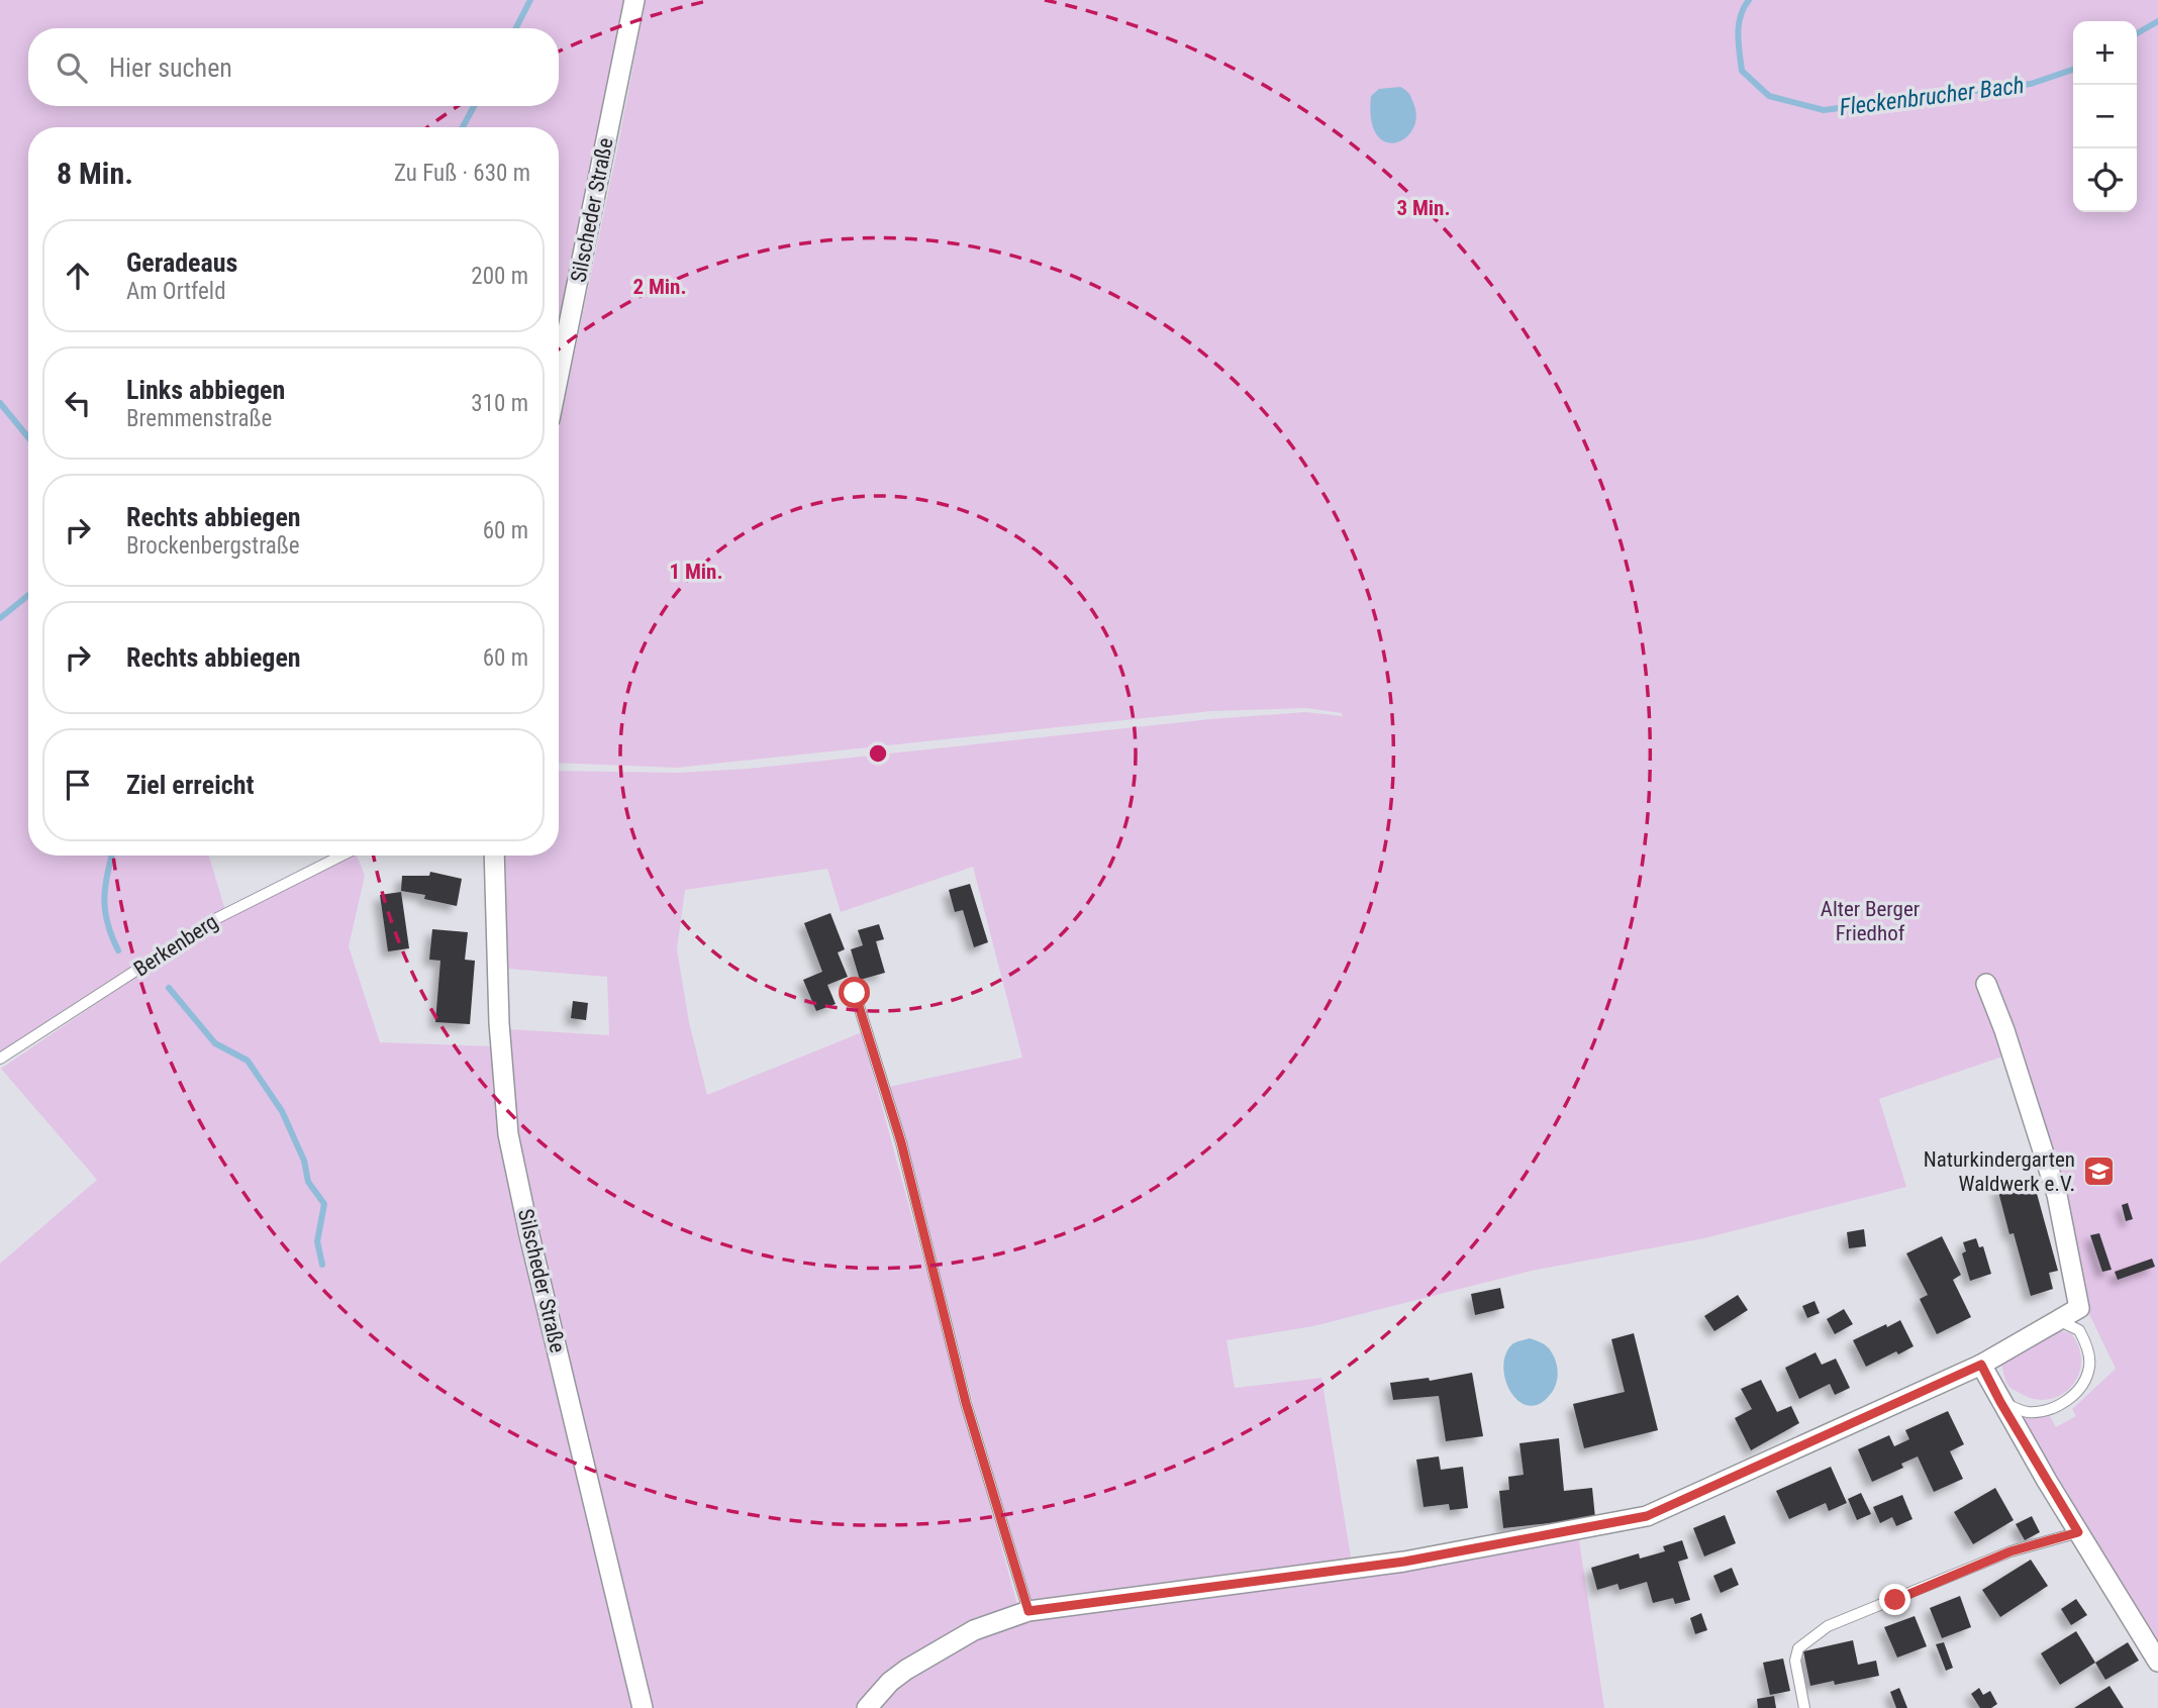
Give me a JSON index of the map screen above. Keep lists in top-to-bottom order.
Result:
{
  "streets": {
    "street": ["Silscheder Straße"],
    "lane": ["Berkenberg"]
  },
  "water": ["Fleckenbrucher Bach"],
  "parks": ["Alter Berger Friedhof"],
  "places": {
    "school or university": ["Naturkindergarten Waldwerk e.V."]
  },
  "page": {
    "map_buttons": ["+", "−"],
    "search": "Hier suchen",
    "heading": ["8 Min.", "Zu Fuß · 630 m"],
    "list": [
      ["Geradeaus", "Am Ortfeld", "200 m"],
      ["Links abbiegen", "Bremmenstraße", "310 m"],
      ["Rechts abbiegen", "Brockenbergstraße", "60 m"],
      ["Rechts abbiegen", "60 m"],
      "Ziel erreicht"
    ]
  },
  "rings": ["3 Min.", "2 Min.", "1 Min."]
}
